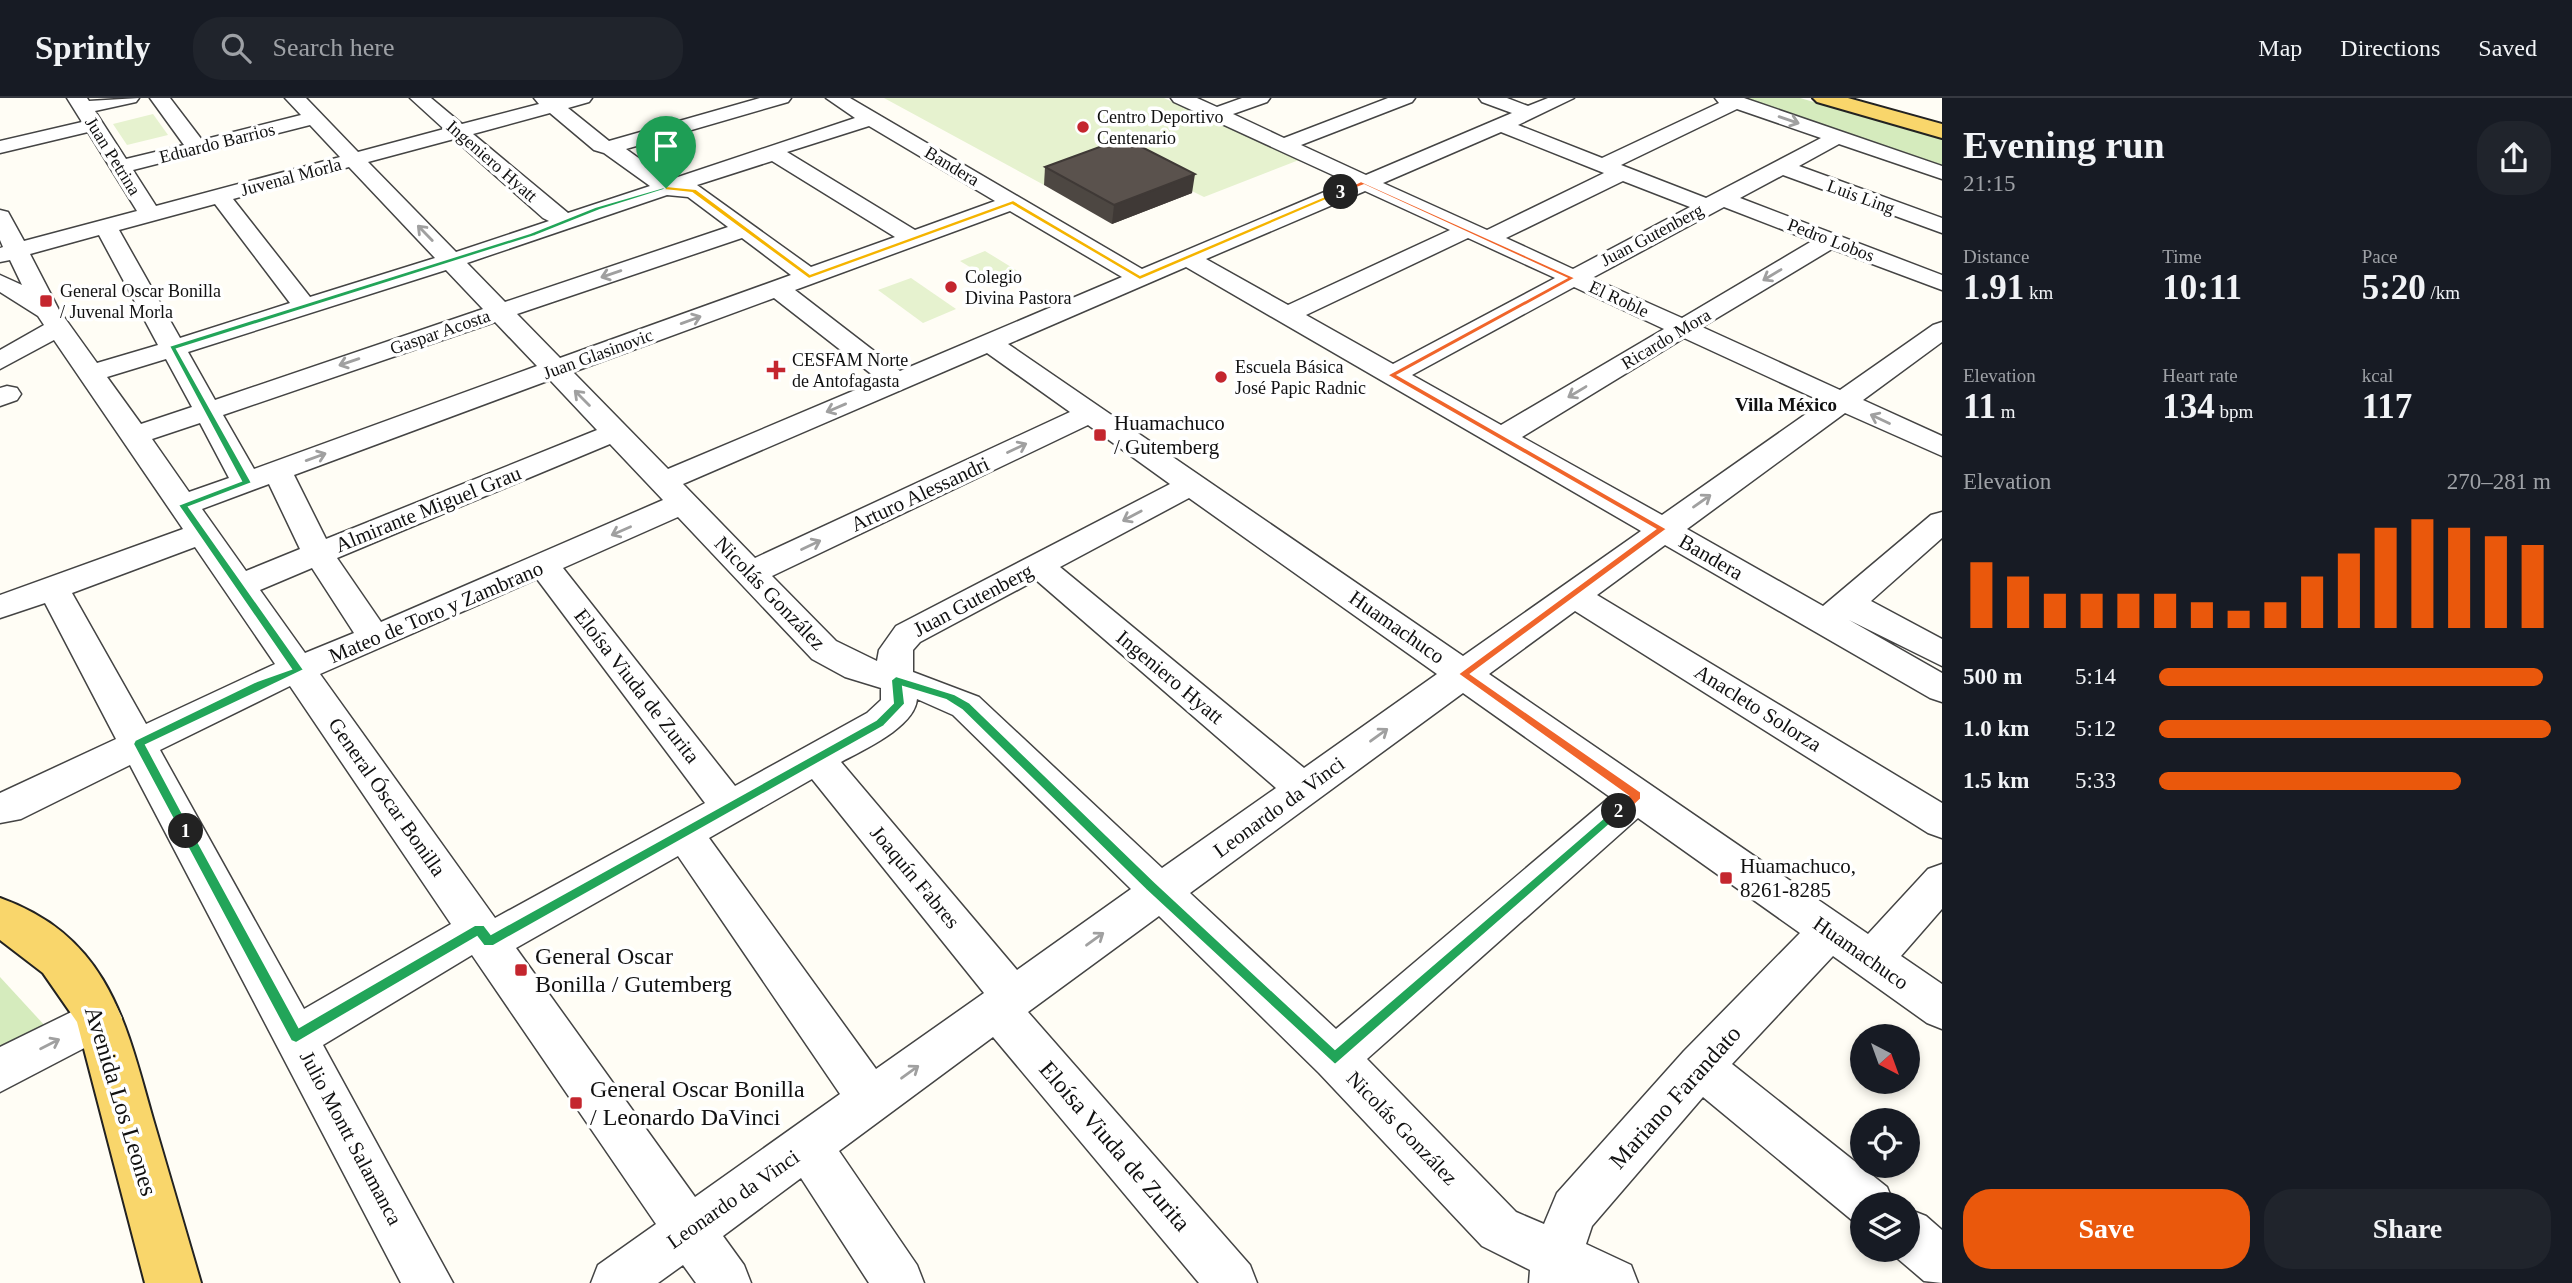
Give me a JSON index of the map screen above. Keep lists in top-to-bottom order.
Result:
{
  "streets": {
    "main road": ["Avenida Los Leones"],
    "street": [
      "Eduardo Barrios",
      "Juan Petrina",
      "Ingeniero Hyatt",
      "Bandera",
      "Juvenal Morla",
      "Luis Ling",
      "Juan Gutenberg",
      "Pedro Lobos",
      "El Roble",
      "Gaspar Acosta",
      "Ricardo Mora",
      "Juan Glasinovic",
      "Arturo Alessandri",
      "Almirante Miguel Grau",
      "Nicolás González",
      "Mateo de Toro y Zambrano",
      "Huamachuco",
      "Eloísa Viuda de Zurita",
      "Anacleto Solorza",
      "General Óscar Bonilla",
      "Leonardo da Vinci",
      "Joaquín Fabres",
      "Mariano Farandato",
      "Julio Montt Salamanca"
    ]
  },
  "crossings": [
    ["Eduardo Barrios", "Juan Petrina"],
    ["Eduardo Barrios", "Nicolás González"],
    ["Juan Petrina", "Juvenal Morla"],
    ["Ingeniero Hyatt", "Juvenal Morla"],
    ["Ingeniero Hyatt", "Juan Gutenberg"],
    ["Ingeniero Hyatt", "Leonardo da Vinci"],
    ["Bandera", "Juan Gutenberg"],
    ["Bandera", "Ricardo Mora"],
    ["Bandera", "Juan Glasinovic"],
    ["Bandera", "Mateo de Toro y Zambrano"],
    ["Bandera", "Leonardo da Vinci"],
    ["Juvenal Morla", "Nicolás González"],
    ["Juvenal Morla", "General Óscar Bonilla"],
    ["Luis Ling", "Juan Gutenberg"],
    ["Juan Gutenberg", "Pedro Lobos"],
    ["Juan Gutenberg", "El Roble"],
    ["Juan Gutenberg", "Nicolás González"],
    ["Juan Gutenberg", "Huamachuco"],
    ["Juan Gutenberg", "Eloísa Viuda de Zurita"],
    ["Juan Gutenberg", "General Óscar Bonilla"],
    ["Juan Gutenberg", "Joaquín Fabres"],
    ["Juan Gutenberg", "Julio Montt Salamanca"],
    ["Pedro Lobos", "Ricardo Mora"],
    ["Pedro Lobos", "Mateo de Toro y Zambrano"],
    ["El Roble", "Ricardo Mora"],
    ["El Roble", "Mateo de Toro y Zambrano"],
    ["El Roble", "Leonardo da Vinci"],
    ["Gaspar Acosta", "Nicolás González"],
    ["Gaspar Acosta", "General Óscar Bonilla"],
    ["Juan Glasinovic", "Nicolás González"],
    ["Juan Glasinovic", "General Óscar Bonilla"],
    ["Arturo Alessandri", "Nicolás González"],
    ["Arturo Alessandri", "Huamachuco"],
    ["Almirante Miguel Grau", "Nicolás González"],
    ["Almirante Miguel Grau", "General Óscar Bonilla"],
    ["Nicolás González", "Mateo de Toro y Zambrano"],
    ["Nicolás González", "Leonardo da Vinci"],
    ["Nicolás González", "Mariano Farandato"],
    ["Mateo de Toro y Zambrano", "Huamachuco"],
    ["Mateo de Toro y Zambrano", "Eloísa Viuda de Zurita"],
    ["Mateo de Toro y Zambrano", "General Óscar Bonilla"],
    ["Mateo de Toro y Zambrano", "Julio Montt Salamanca"],
    ["Huamachuco", "Leonardo da Vinci"],
    ["Huamachuco", "Mariano Farandato"],
    ["Eloísa Viuda de Zurita", "Leonardo da Vinci"],
    ["Eloísa Viuda de Zurita", "Joaquín Fabres"],
    ["Anacleto Solorza", "Leonardo da Vinci"],
    ["General Óscar Bonilla", "Leonardo da Vinci"],
    ["Leonardo da Vinci", "Joaquín Fabres"]
  ],
  "one_way": ["Arturo Alessandri"],
  "districts": ["Villa México"],
  "places": {
    "other": ["Centro Deportivo Centenario", "Colegio Divina Pastora", "Escuela Básica José Papic Radnic"],
    "transit": [
      "General Oscar Bonilla / Juvenal Morla",
      "Huamachuco / Gutemberg",
      "Huamachuco, 8261-8285",
      "General Oscar Bonilla / Gutemberg",
      "General Oscar Bonilla / Leonardo DaVinci"
    ],
    "health": ["CESFAM Norte de Antofagasta"]
  },
  "north": "bottom right",
  "page": {
    "header": "Sprintly",
    "search": "Search here",
    "nav": ["Map", "Directions", "Saved"],
    "heading": ["Evening run", "21:15"],
    "pins": ["3", "2", "1"],
    "stats": [
      ["Distance", "1.91 km"],
      ["Time", "10:11"],
      ["Pace", "5:20 /km"],
      ["Elevation", "11 m"],
      ["Heart rate", "134 bpm"],
      ["kcal", "117"]
    ],
    "chart": ["Elevation", "270–281 m"],
    "list": [
      {
        "name": "500 m",
        "note": "5:14"
      },
      {
        "name": "1.0 km",
        "note": "5:12"
      },
      {
        "name": "1.5 km",
        "note": "5:33"
      }
    ],
    "buttons": ["Save", "Share"]
  }
}
